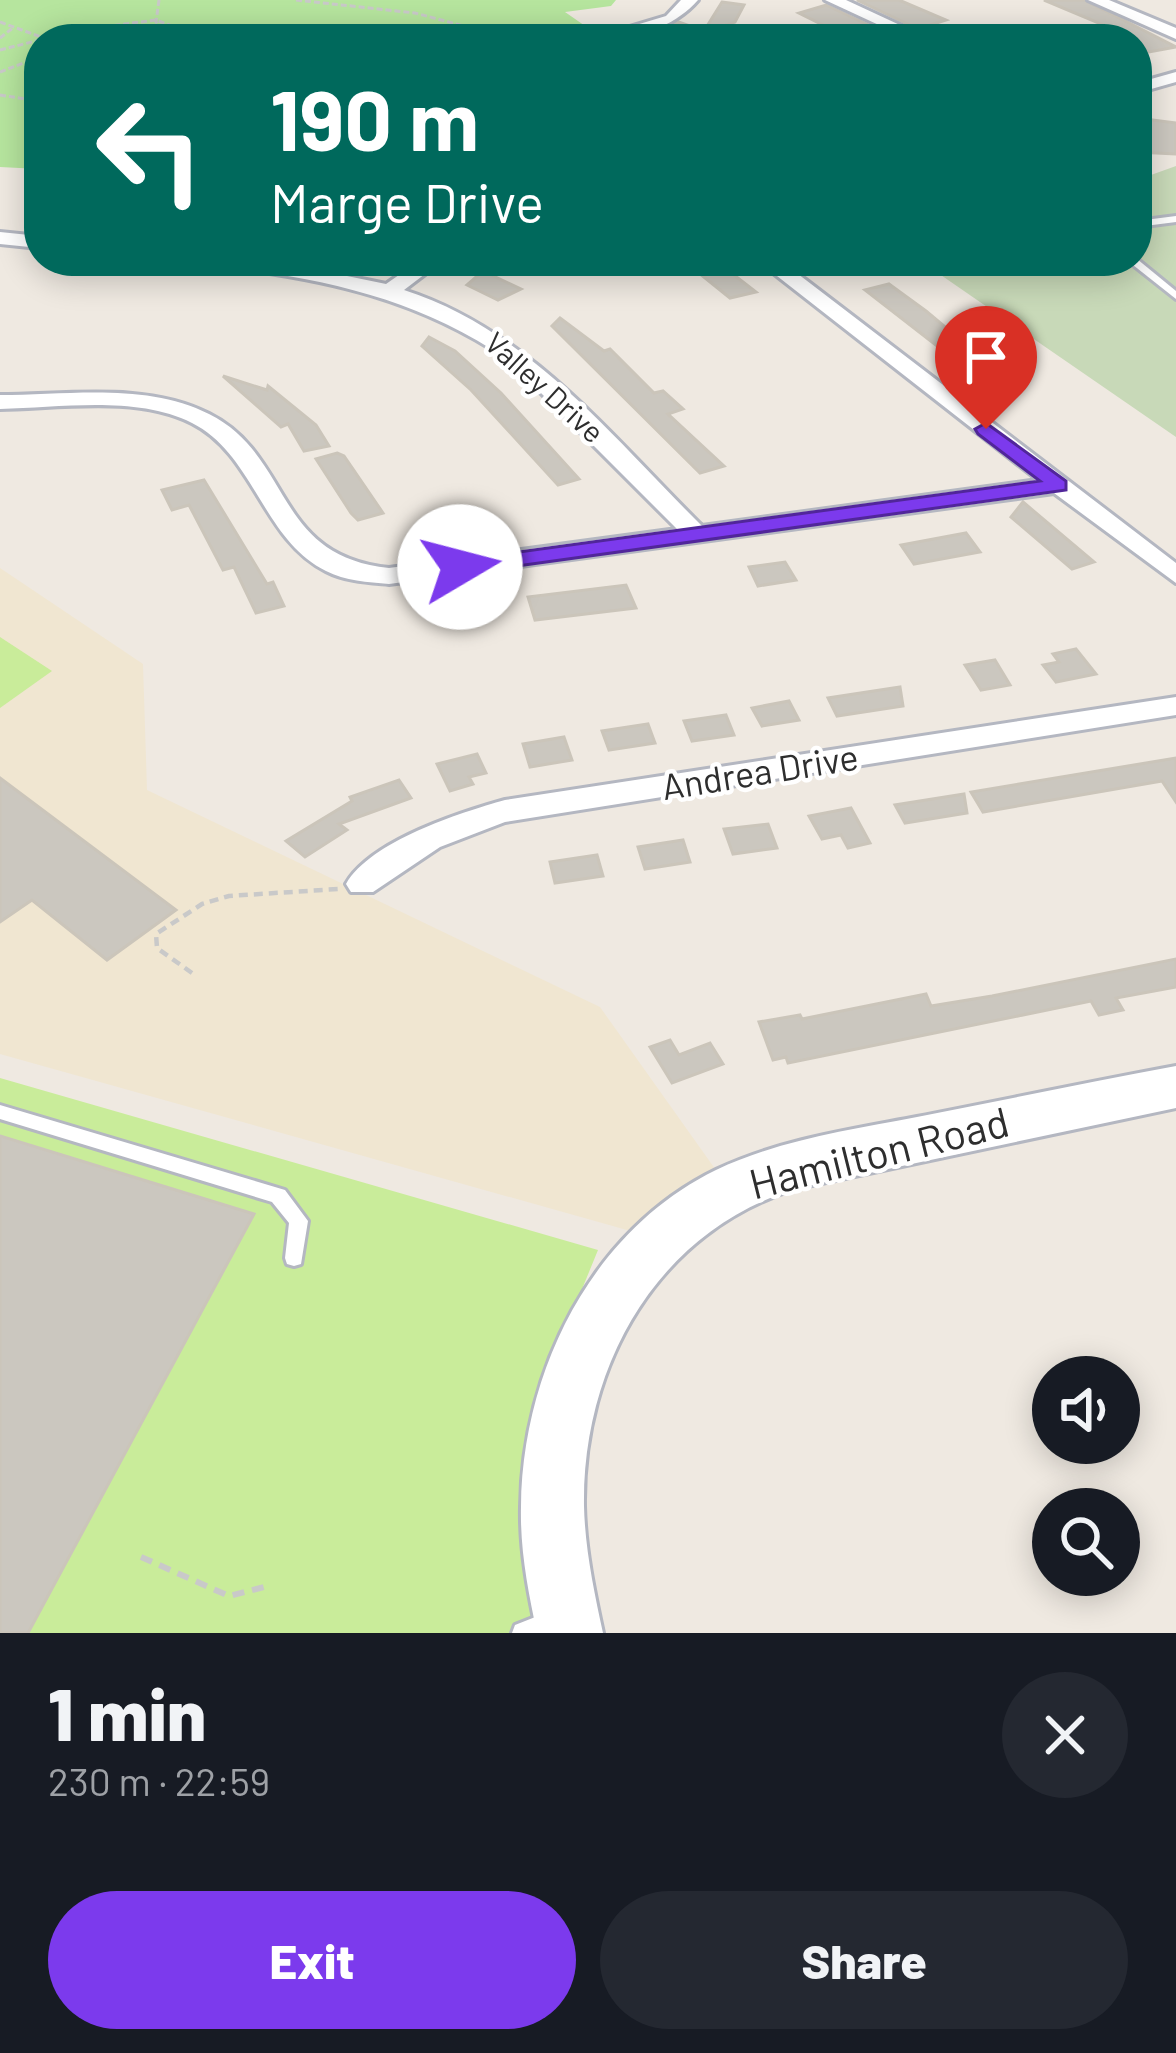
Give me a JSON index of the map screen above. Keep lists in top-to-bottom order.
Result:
{
  "streets": {
    "street": ["Valley Drive", "Andrea Drive", "Hamilton Road"]
  },
  "page": {
    "turn": ["190 m", "Marge Drive"],
    "heading": ["1 min", "230 m · 22:59"],
    "buttons": ["Exit", "Share"]
  }
}
